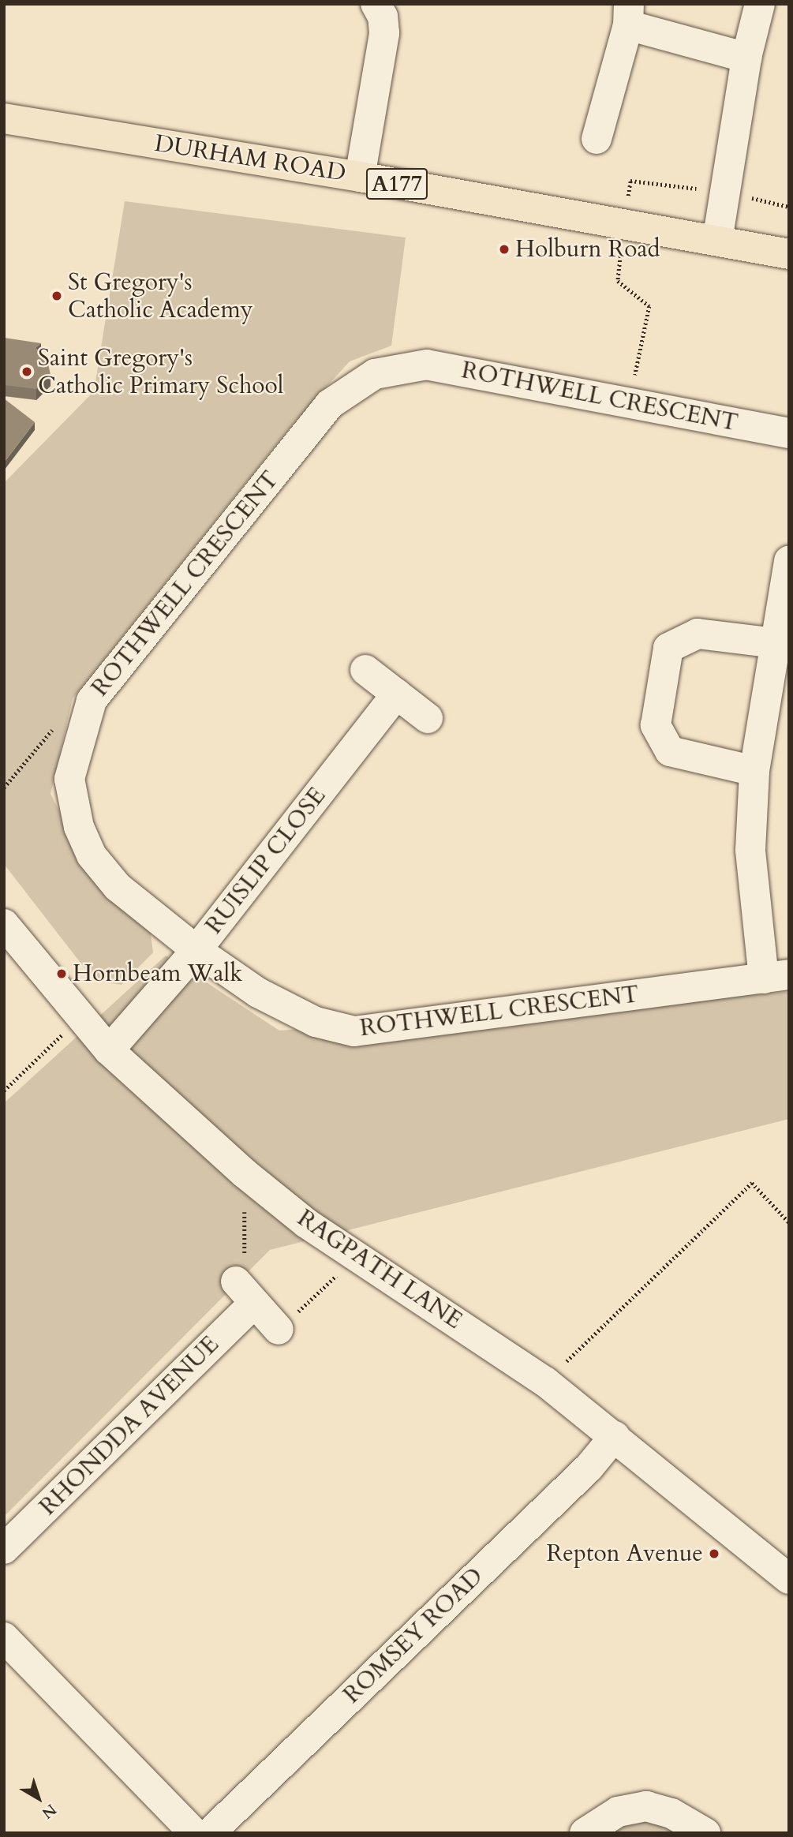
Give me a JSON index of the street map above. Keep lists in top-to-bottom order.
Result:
{
  "streets": {
    "main road": ["DURHAM ROAD", "A177"],
    "street": [
      "ROTHWELL CRESCENT",
      "RUISLIP CLOSE",
      "RAGPATH LANE",
      "RHONDDA AVENUE",
      "ROMSEY ROAD"
    ]
  },
  "crossings": [
    ["ROTHWELL CRESCENT", "RUISLIP CLOSE"],
    ["RUISLIP CLOSE", "RAGPATH LANE"],
    ["RAGPATH LANE", "ROMSEY ROAD"]
  ],
  "places": [
    "Holburn Road",
    "St Gregory's Catholic Academy",
    "Saint Gregory's Catholic Primary School",
    "Hornbeam Walk",
    "Repton Avenue"
  ],
  "north": "bottom right"
}
